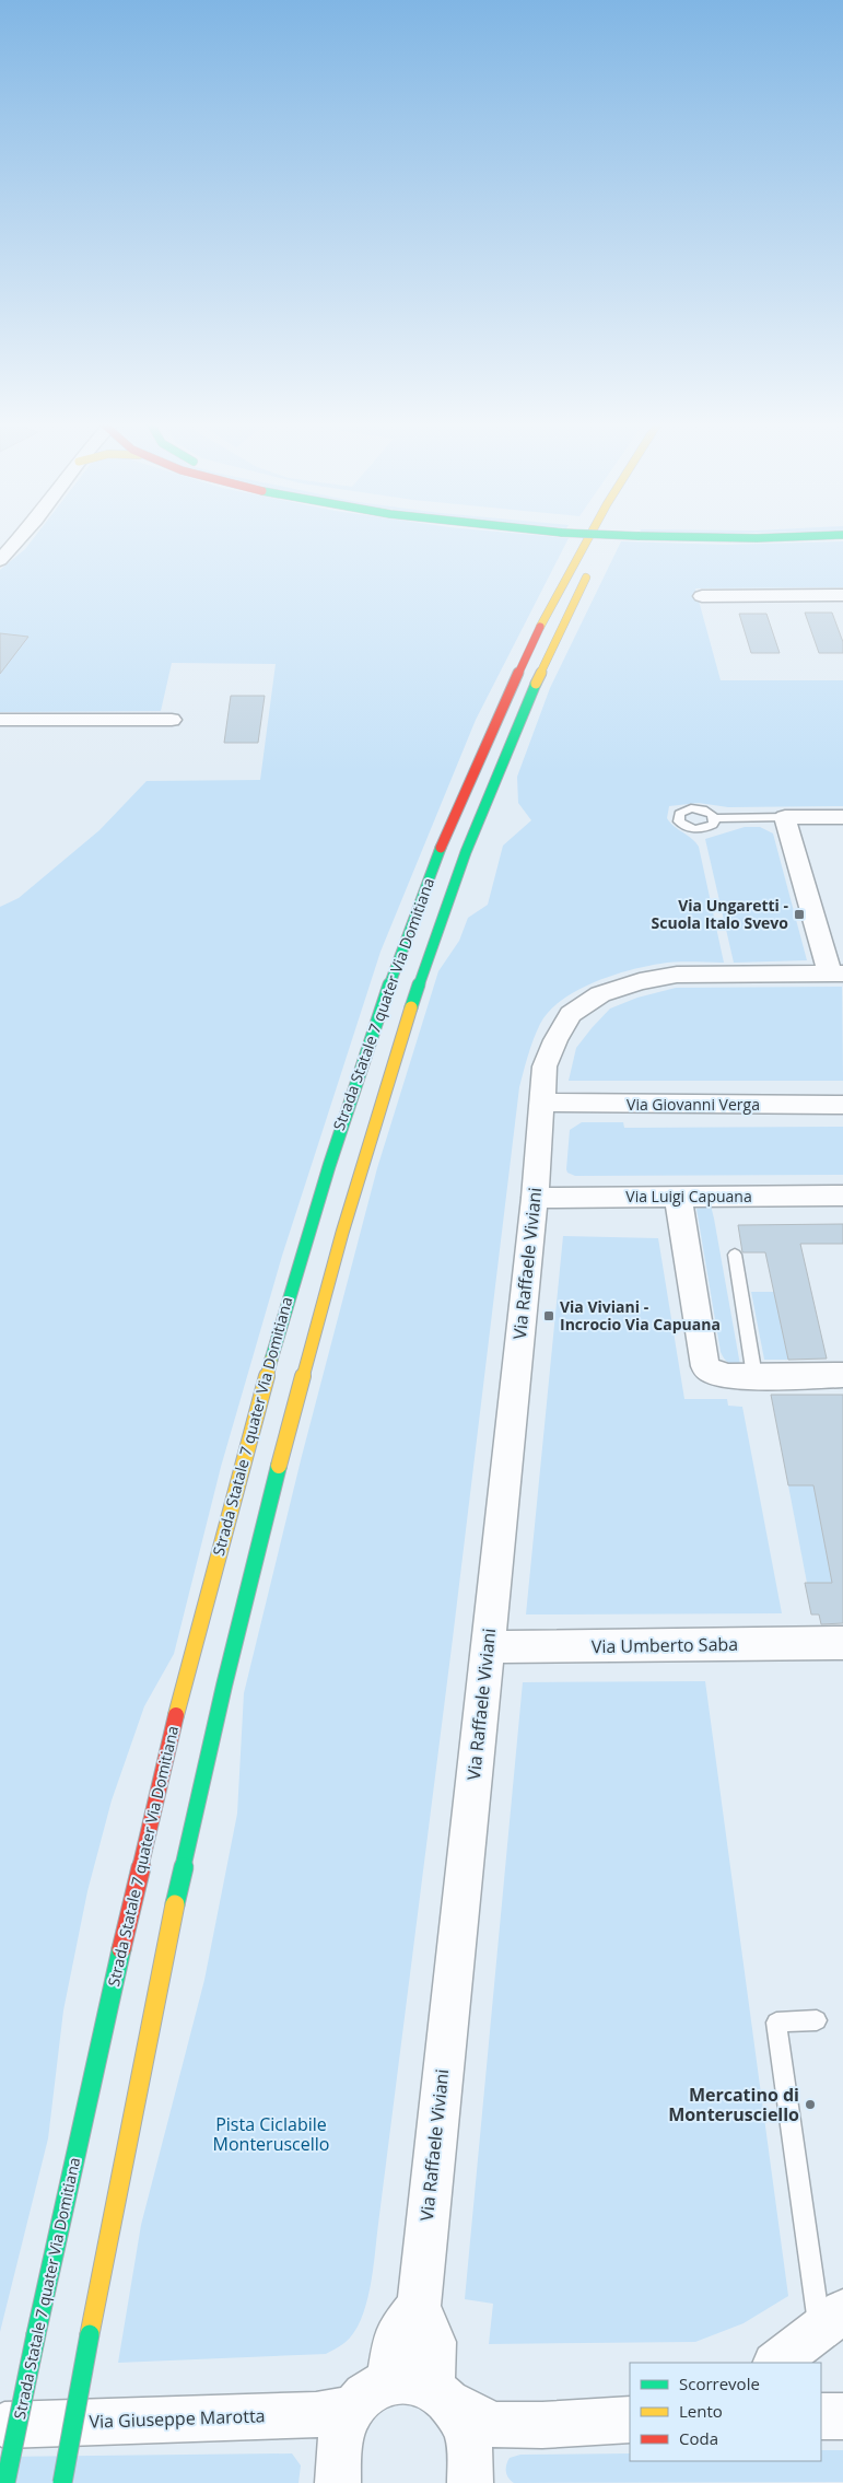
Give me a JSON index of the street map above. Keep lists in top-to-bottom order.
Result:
{
  "streets": {
    "main road": ["Strada Statale 7 quater Via Domitiana"],
    "street": [
      "Via Giovanni Verga",
      "Via Luigi Capuana",
      "Via Raffaele Viviani",
      "Via Umberto Saba",
      "Via Giuseppe Marotta"
    ]
  },
  "crossings": [
    ["Via Giovanni Verga", "Via Raffaele Viviani"],
    ["Via Luigi Capuana", "Via Raffaele Viviani"],
    ["Via Raffaele Viviani", "Via Umberto Saba"]
  ],
  "parks": ["Pista Ciclabile Monteruscello"],
  "places": {
    "transit": ["Via Ungaretti - Scuola Italo Svevo", "Via Viviani - Incrocio Via Capuana"],
    "other": ["Mercatino di Monterusciello"]
  },
  "legend": ["Scorrevole", "Lento", "Coda"]
}
